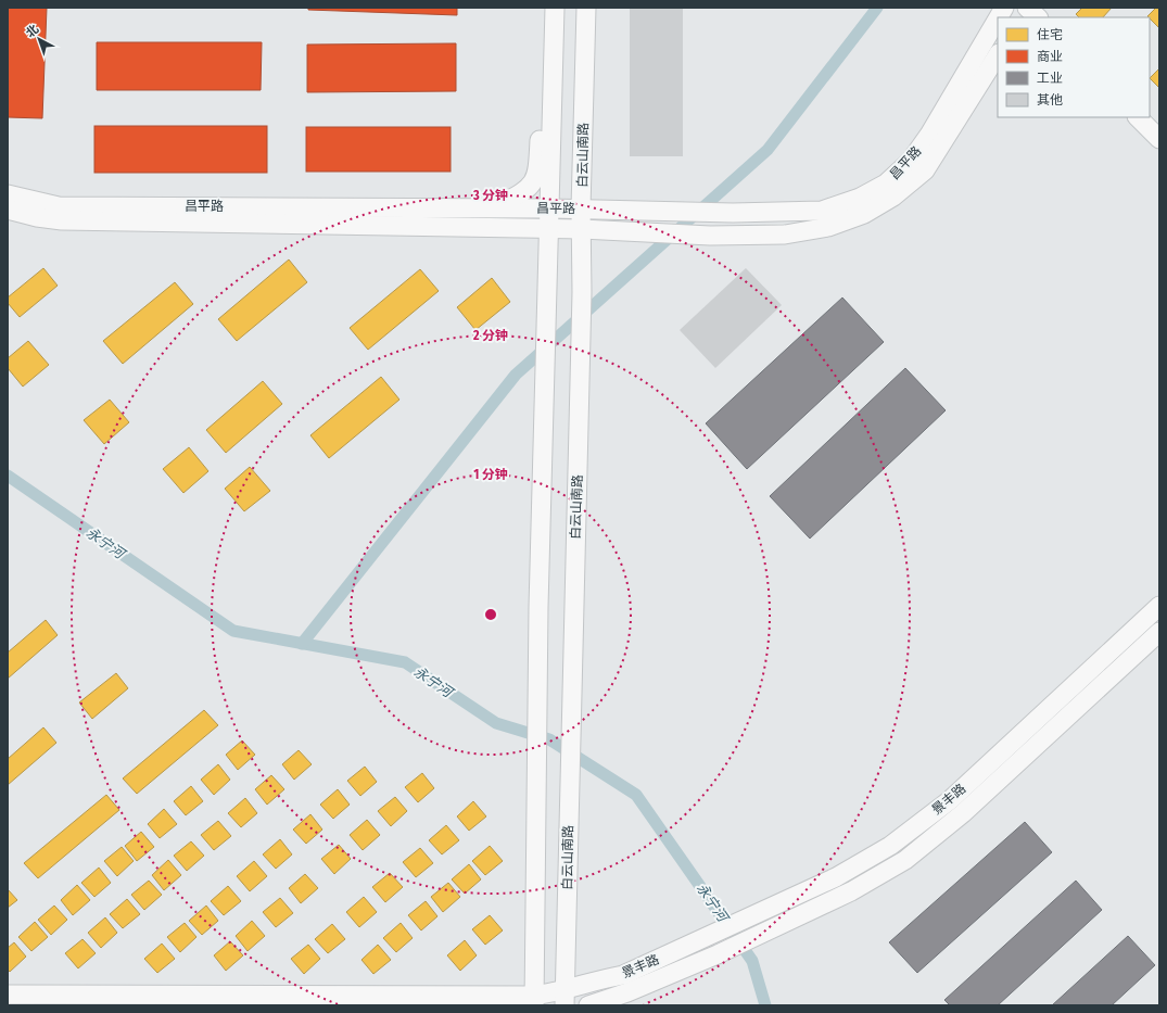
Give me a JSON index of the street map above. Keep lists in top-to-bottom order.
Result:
{
  "streets": {
    "main road": ["白云山南路", "昌平路", "景丰路"]
  },
  "crossings": [
    ["白云山南路", "昌平路"],
    ["白云山南路", "景丰路"]
  ],
  "water": ["永宁河"],
  "legend": [
    "住宅",
    "商业",
    "工业",
    "其他"
  ],
  "north": "top left",
  "rings": ["3 分钟", "2 分钟", "1 分钟"]
}
